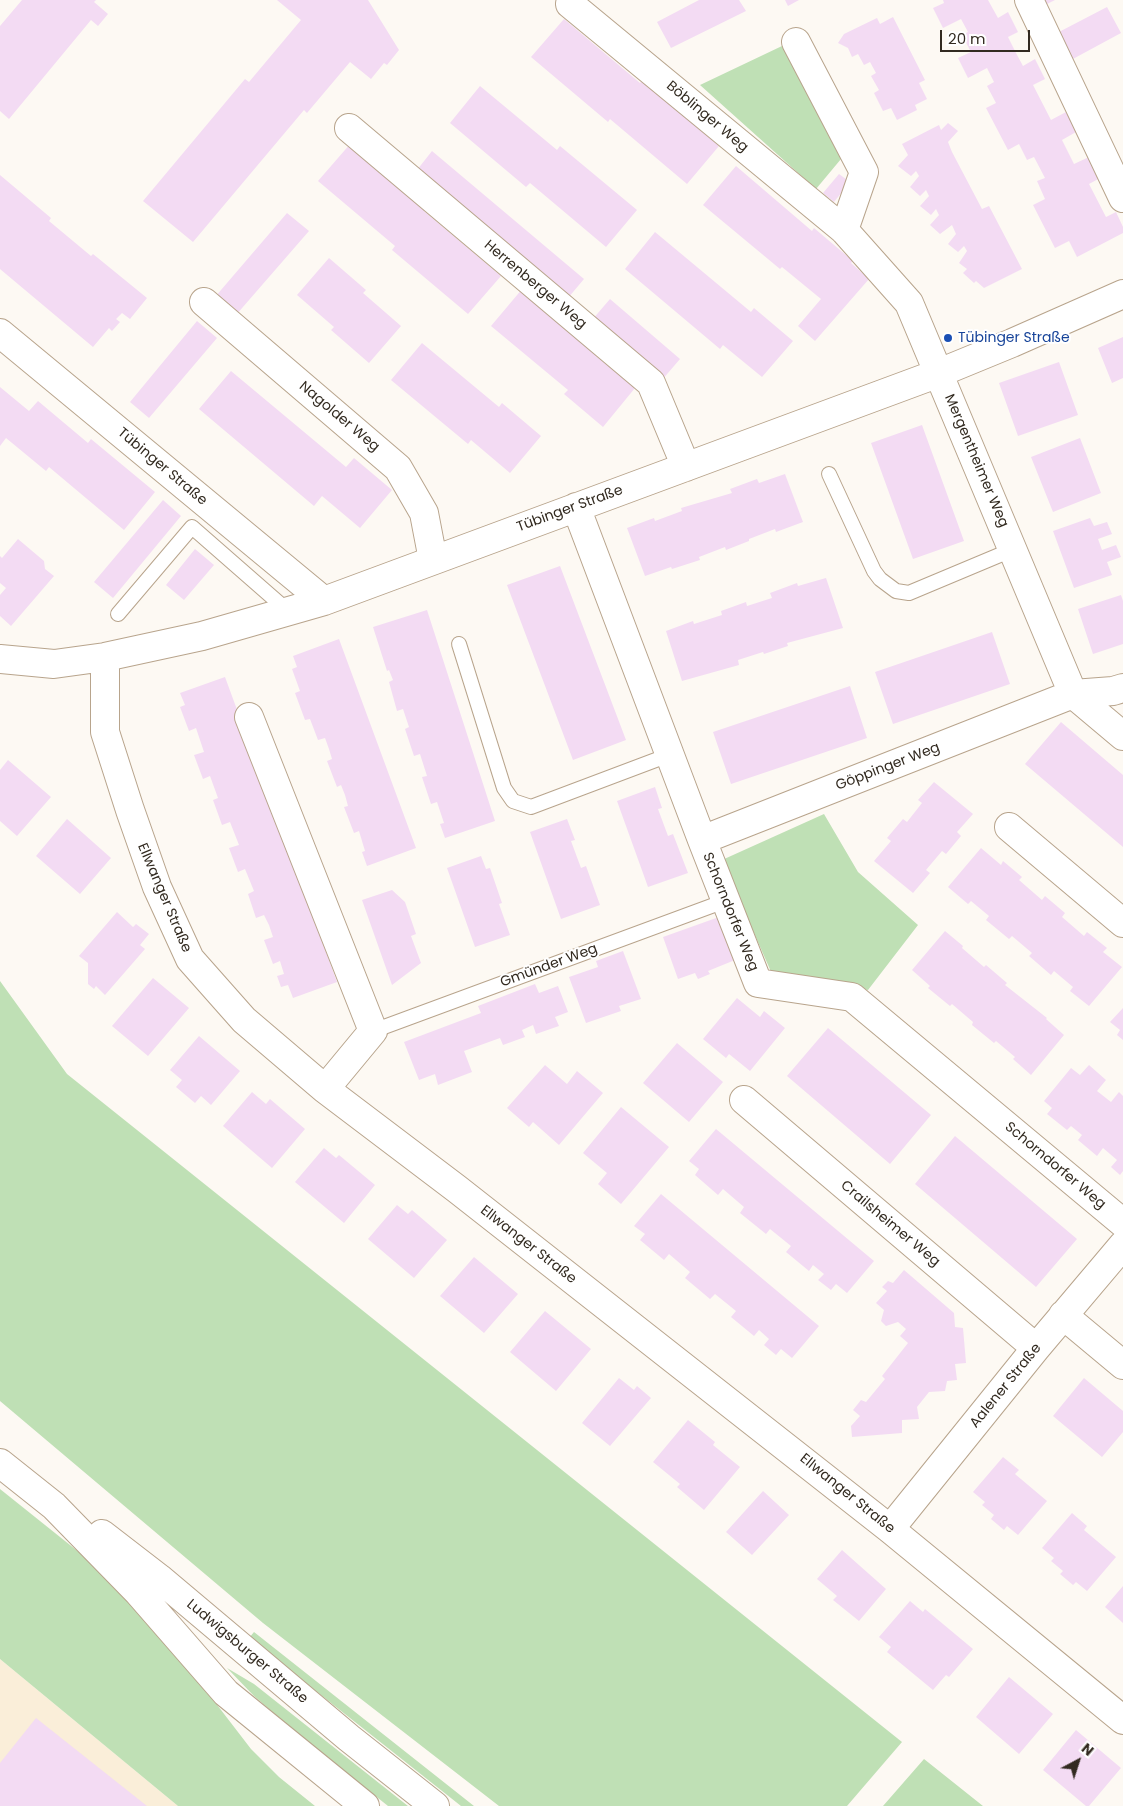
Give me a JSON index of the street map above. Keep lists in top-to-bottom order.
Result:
{
  "streets": {
    "street": [
      "Böblinger Weg",
      "Herrenberger Weg",
      "Nagolder Weg",
      "Mergentheimer Weg",
      "Tübinger Straße",
      "Göppinger Weg",
      "Ellwanger Straße",
      "Schorndorfer Weg",
      "Crailsheimer Weg",
      "Aalener Straße",
      "Ludwigsburger Straße"
    ],
    "lane": ["Gmünder Weg"]
  },
  "crossings": [
    ["Böblinger Weg", "Mergentheimer Weg"],
    ["Böblinger Weg", "Tübinger Straße"],
    ["Herrenberger Weg", "Tübinger Straße"],
    ["Nagolder Weg", "Tübinger Straße"],
    ["Mergentheimer Weg", "Tübinger Straße"],
    ["Mergentheimer Weg", "Göppinger Weg"],
    ["Tübinger Straße", "Ellwanger Straße"],
    ["Tübinger Straße", "Schorndorfer Weg"],
    ["Göppinger Weg", "Schorndorfer Weg"],
    ["Ellwanger Straße", "Aalener Straße"],
    ["Schorndorfer Weg", "Gmünder Weg"],
    ["Crailsheimer Weg", "Aalener Straße"]
  ],
  "places": ["Tübinger Straße"],
  "scale_bar": "20 m",
  "north": "top right"
}
